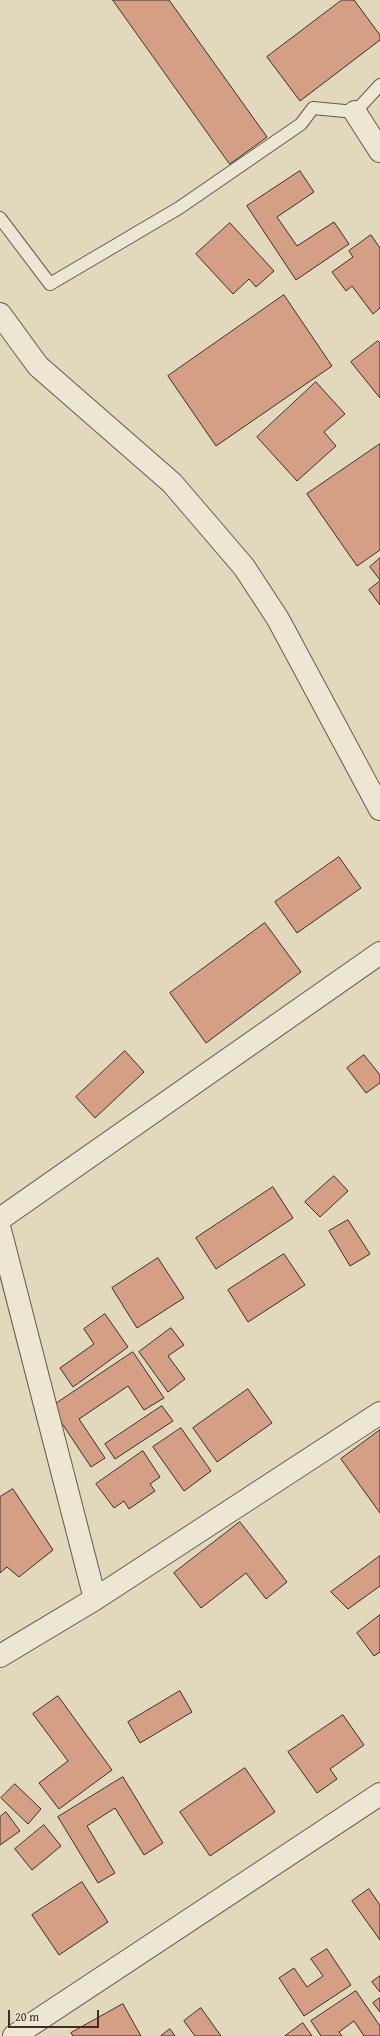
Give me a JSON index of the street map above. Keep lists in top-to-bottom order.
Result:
{
  "scale_bar": "20 m"
}
